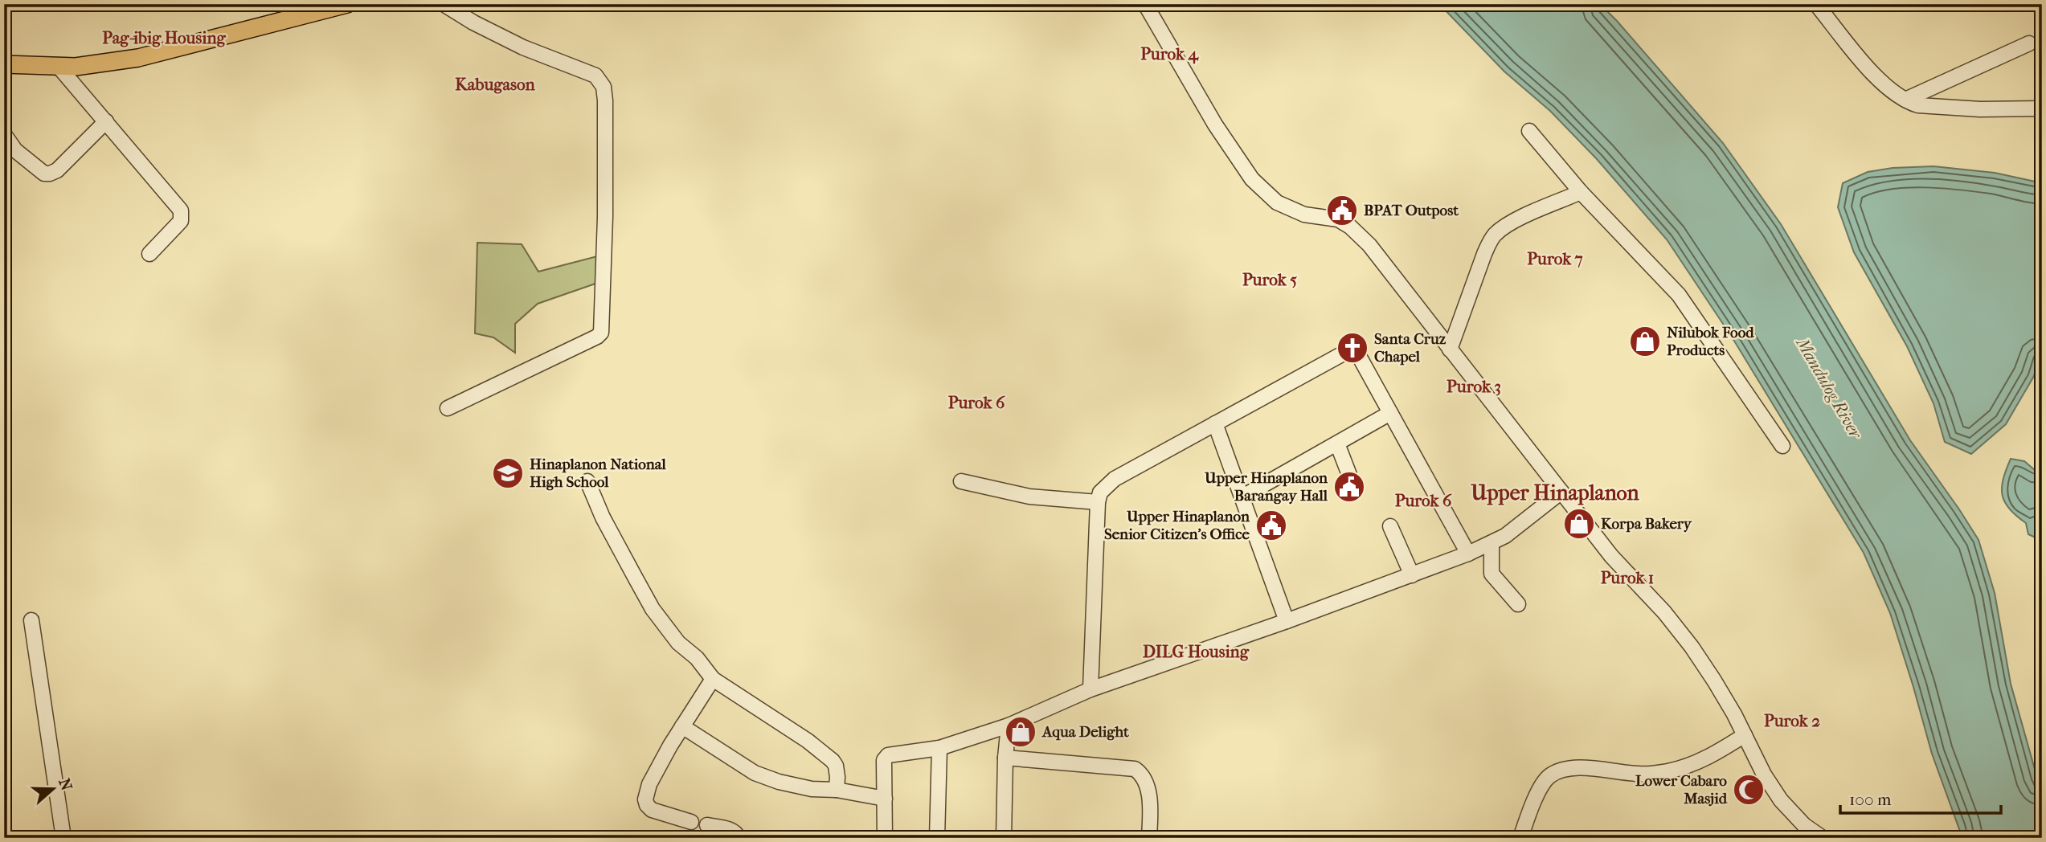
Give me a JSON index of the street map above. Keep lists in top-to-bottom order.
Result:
{
  "districts": [
    "Pag-ibig Housing",
    "Purok 4",
    "Kabugason",
    "Purok 7",
    "Purok 5",
    "Purok 3",
    "Purok 6",
    "Upper Hinaplanon",
    "Purok 6",
    "Purok 1",
    "DILG Housing",
    "Purok 2"
  ],
  "water": ["Mandulog River"],
  "places": {
    "public building": ["BPAT Outpost", "Upper Hinaplanon Barangay Hall", "Upper Hinaplanon Senior Citizen's Office"],
    "shop": ["Nilubok Food Products", "Korpa Bakery", "Aqua Delight"],
    "church": ["Santa Cruz Chapel"],
    "school or university": ["Hinaplanon National High School"],
    "mosque": ["Lower Cabaro Masjid"]
  },
  "scale_bar": "100 m",
  "north": "right"
}
